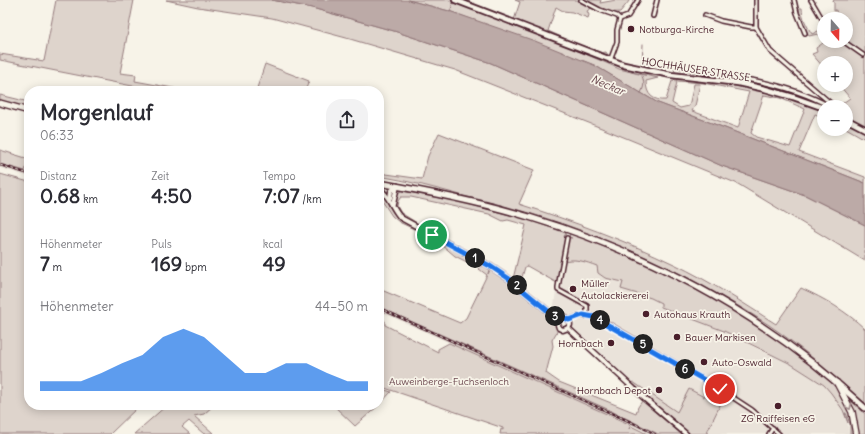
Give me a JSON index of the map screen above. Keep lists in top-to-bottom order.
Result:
{
  "streets": {
    "main road": ["HOCHHÄUSER STRASSE"]
  },
  "water": ["Neckar"],
  "parks": ["Auweinberge-Fuchsenloch"],
  "places": [
    "Notburga-Kirche",
    "Müller Autolackiererei",
    "Autohaus Krauth",
    "Bauer Markisen",
    "Hornbach",
    "Auto-Oswald",
    "Hornbach Depot",
    "ZG Raiffeisen eG"
  ],
  "north": "bottom",
  "page": {
    "map_buttons": ["+", "−"],
    "heading": ["Morgenlauf", "06:33"],
    "stats": [
      ["Distanz", "0.68 km"],
      ["Zeit", "4:50"],
      ["Tempo", "7:07 /km"],
      ["Höhenmeter", "7 m"],
      ["Puls", "169 bpm"],
      ["kcal", "49"]
    ],
    "pins": [
      "1",
      "2",
      "3",
      "4",
      "5",
      "6"
    ],
    "chart": ["Höhenmeter", "44–50 m"]
  }
}
